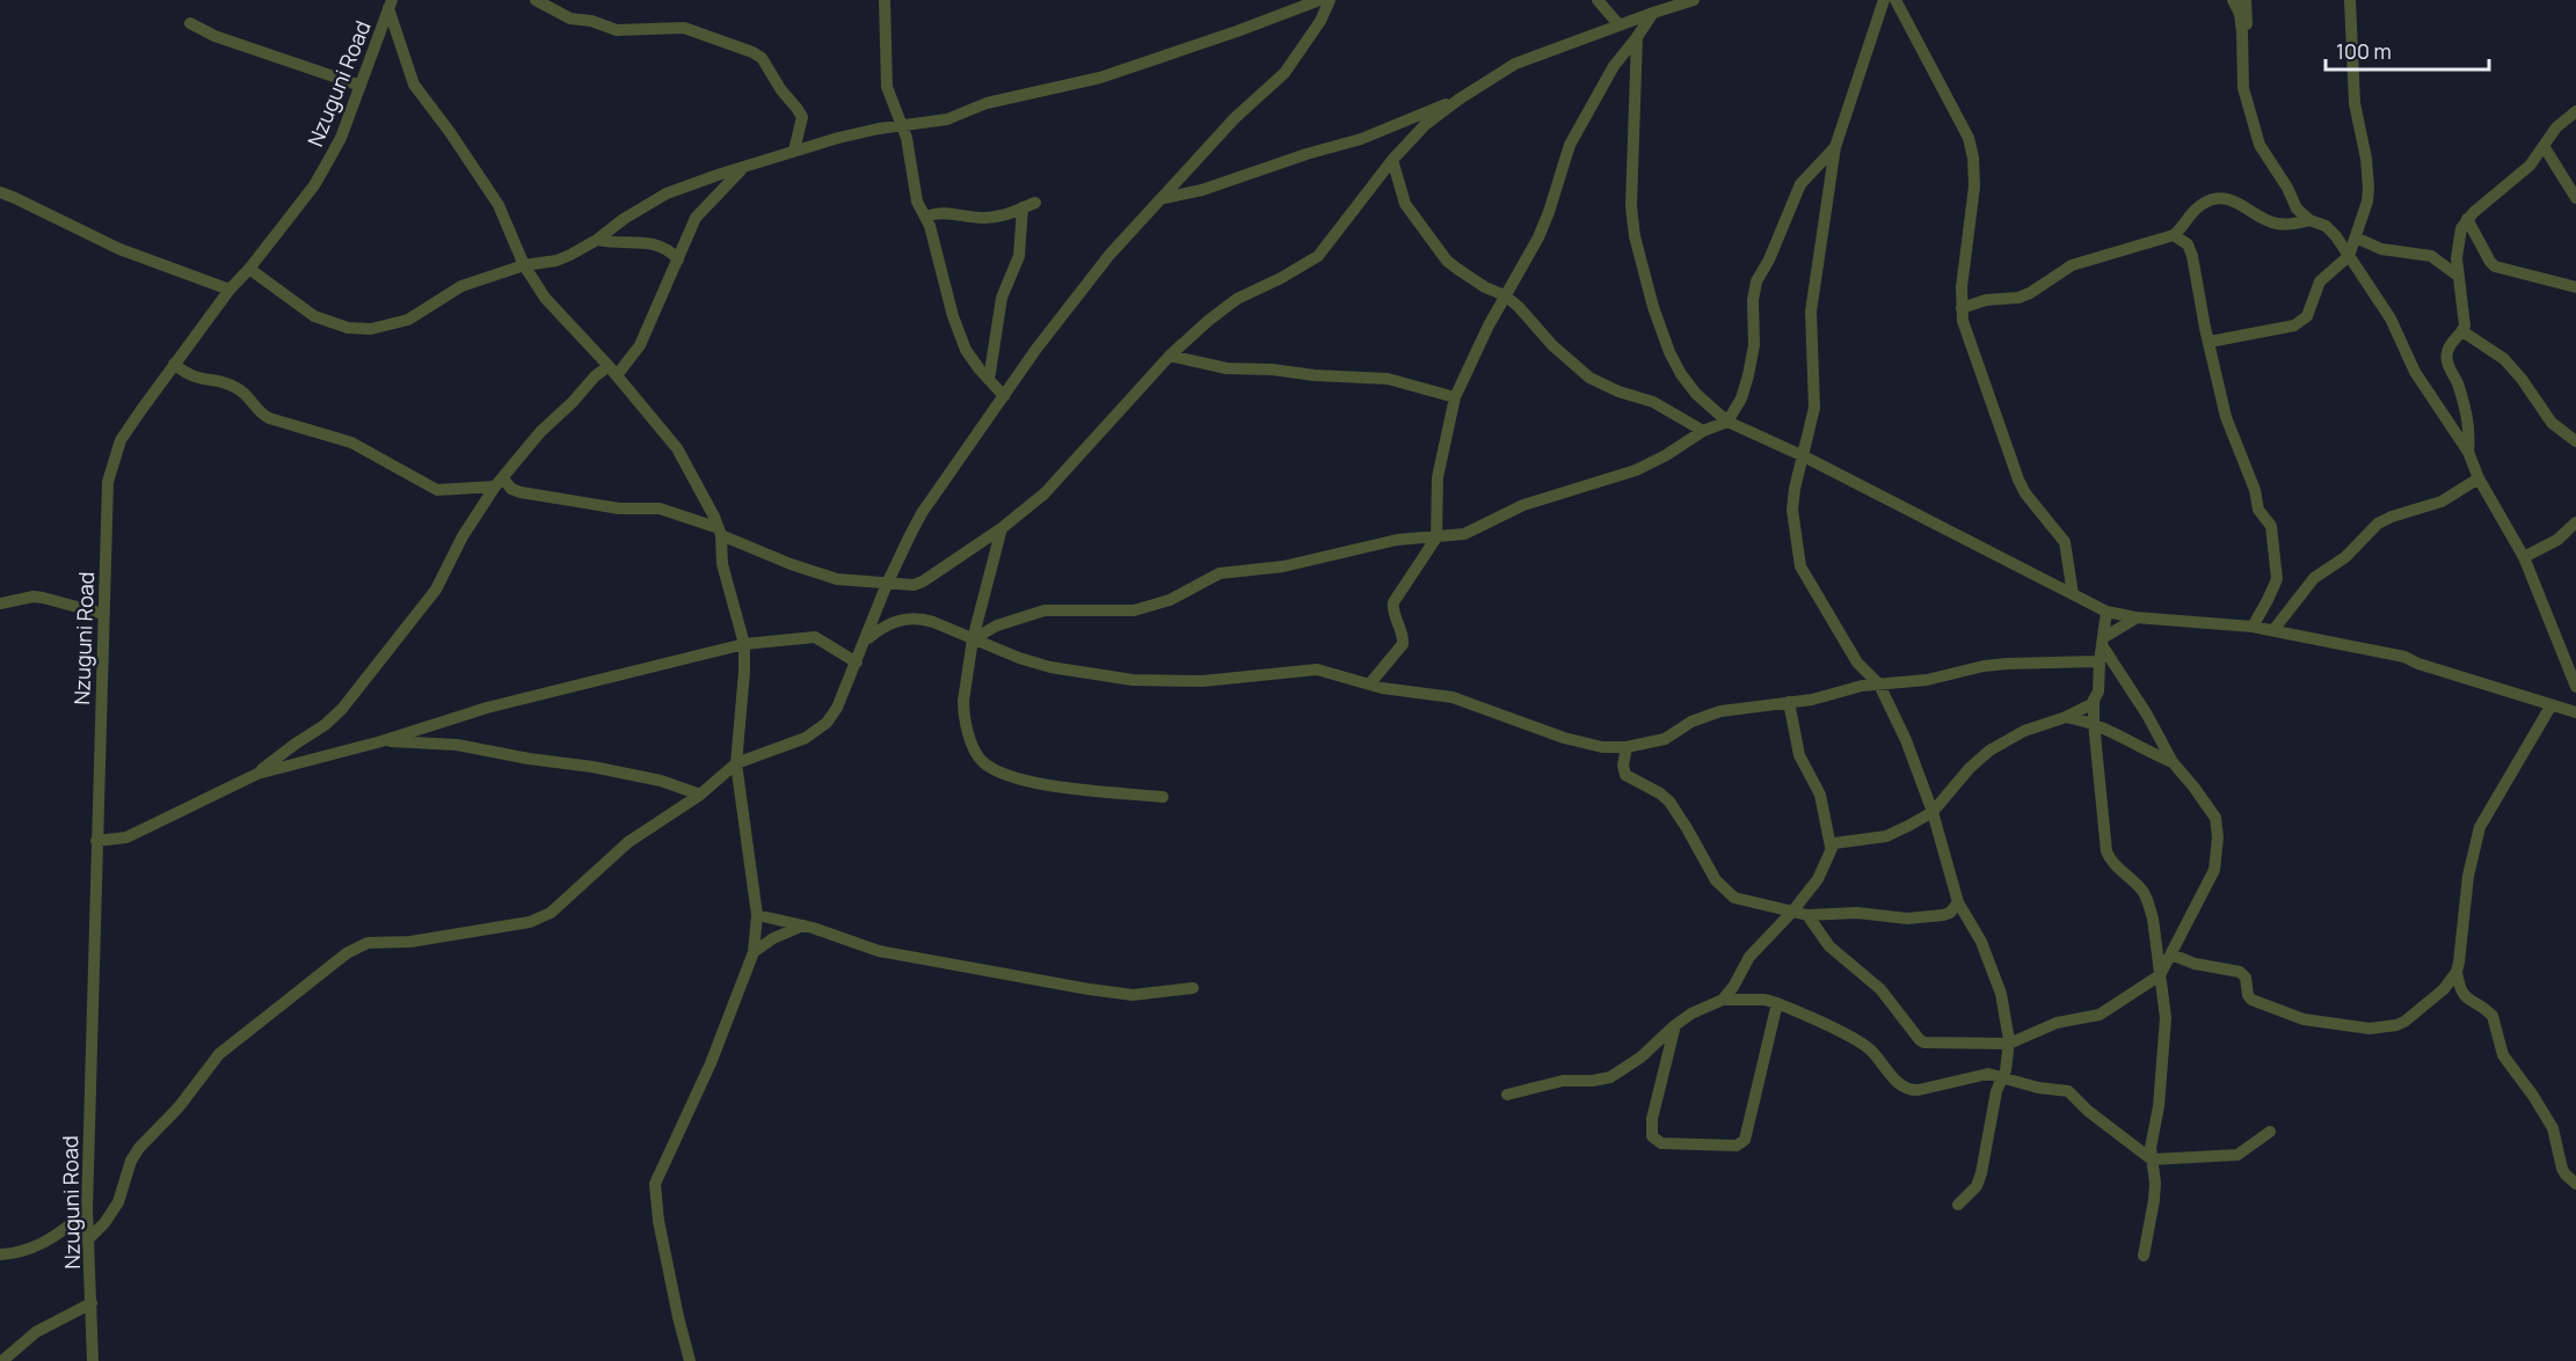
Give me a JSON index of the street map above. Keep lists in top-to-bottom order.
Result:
{
  "streets": {
    "street": ["Nzuguni Road"]
  },
  "scale_bar": "100 m"
}
